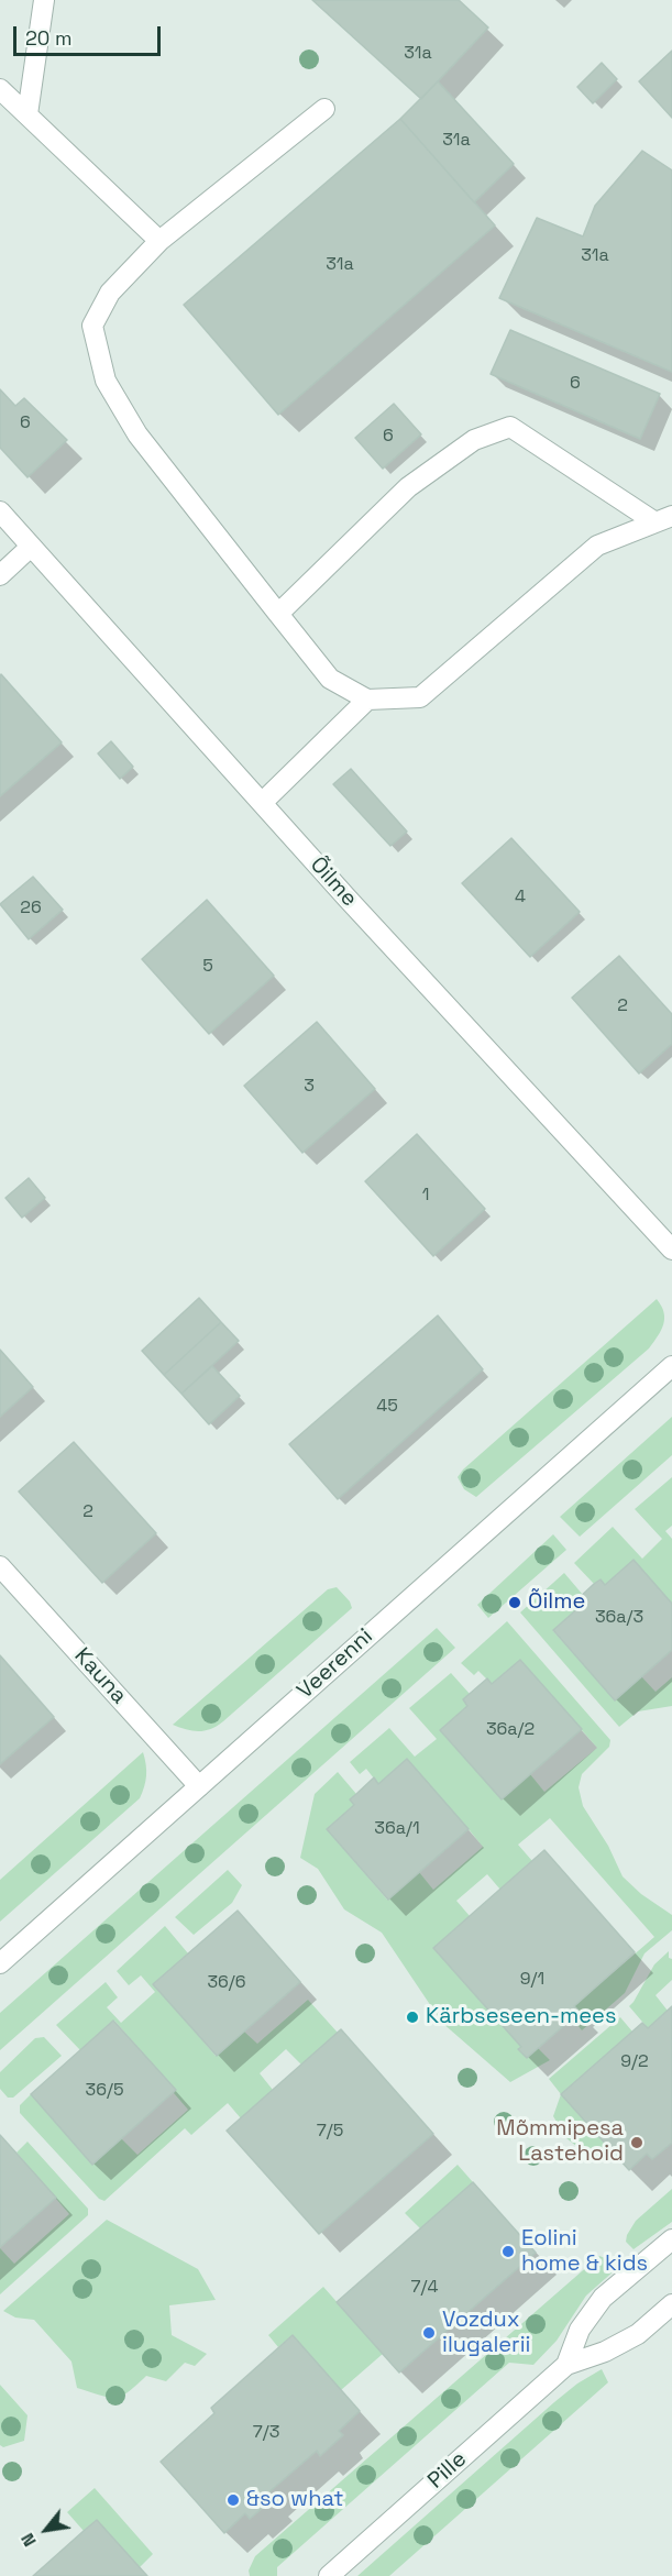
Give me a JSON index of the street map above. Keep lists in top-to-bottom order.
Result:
{
  "streets": {
    "street": [
      "Õilme",
      "Veerenni",
      "Kauna",
      "Pille"
    ]
  },
  "crossings": [
    ["Veerenni", "Kauna"]
  ],
  "places": [
    "Õilme",
    "Kärbseseen-mees",
    "Mõmmipesa Lastehoid",
    "Eolini home & kids",
    "Vozdux ilugalerii",
    "&so what"
  ],
  "house_numbers": [
    "31a",
    "31a",
    "31a",
    "31a",
    "6",
    "6",
    "6",
    "4",
    "26",
    "5",
    "2",
    "3",
    "1",
    "45",
    "2",
    "36a/3",
    "36a/2",
    "36a/1",
    "9/1",
    "36/6",
    "9/2",
    "36/5",
    "7/5",
    "7/4",
    "7/3"
  ],
  "scale_bar": "20 m",
  "north": "bottom left"
}
